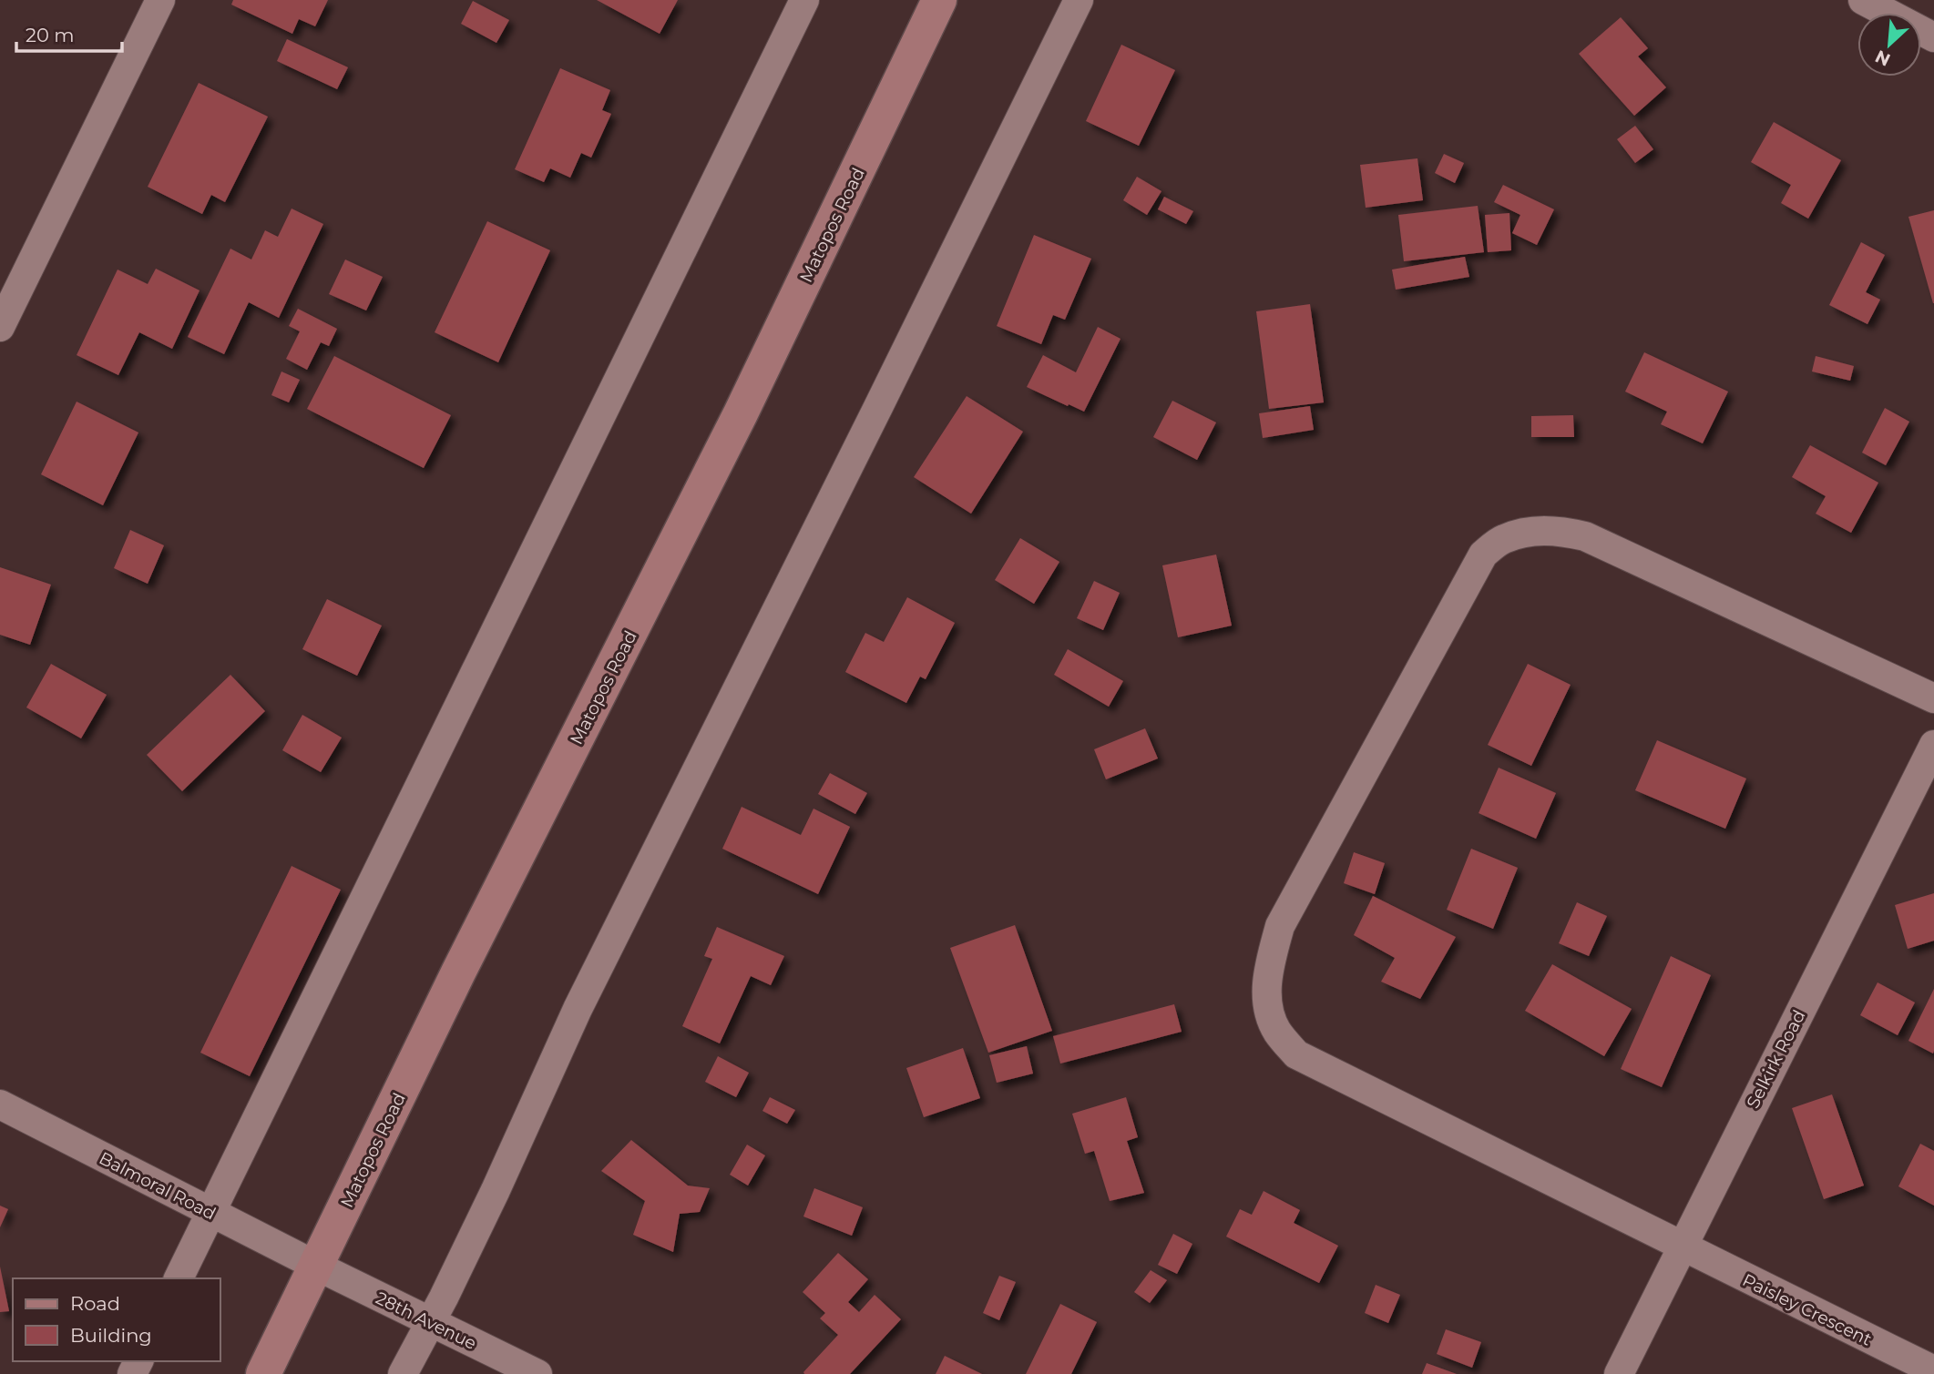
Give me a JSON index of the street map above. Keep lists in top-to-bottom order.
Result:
{
  "streets": {
    "main road": ["Matopos Road"],
    "street": [
      "Selkirk Road",
      "Balmoral Road",
      "Paisley Crescent",
      "28th Avenue"
    ]
  },
  "crossings": [
    ["Matopos Road", "Balmoral Road"],
    ["Matopos Road", "28th Avenue"],
    ["Selkirk Road", "Paisley Crescent"],
    ["Balmoral Road", "28th Avenue"]
  ],
  "legend": ["Road", "Building"],
  "scale_bar": "20 m",
  "north": "bottom left"
}
